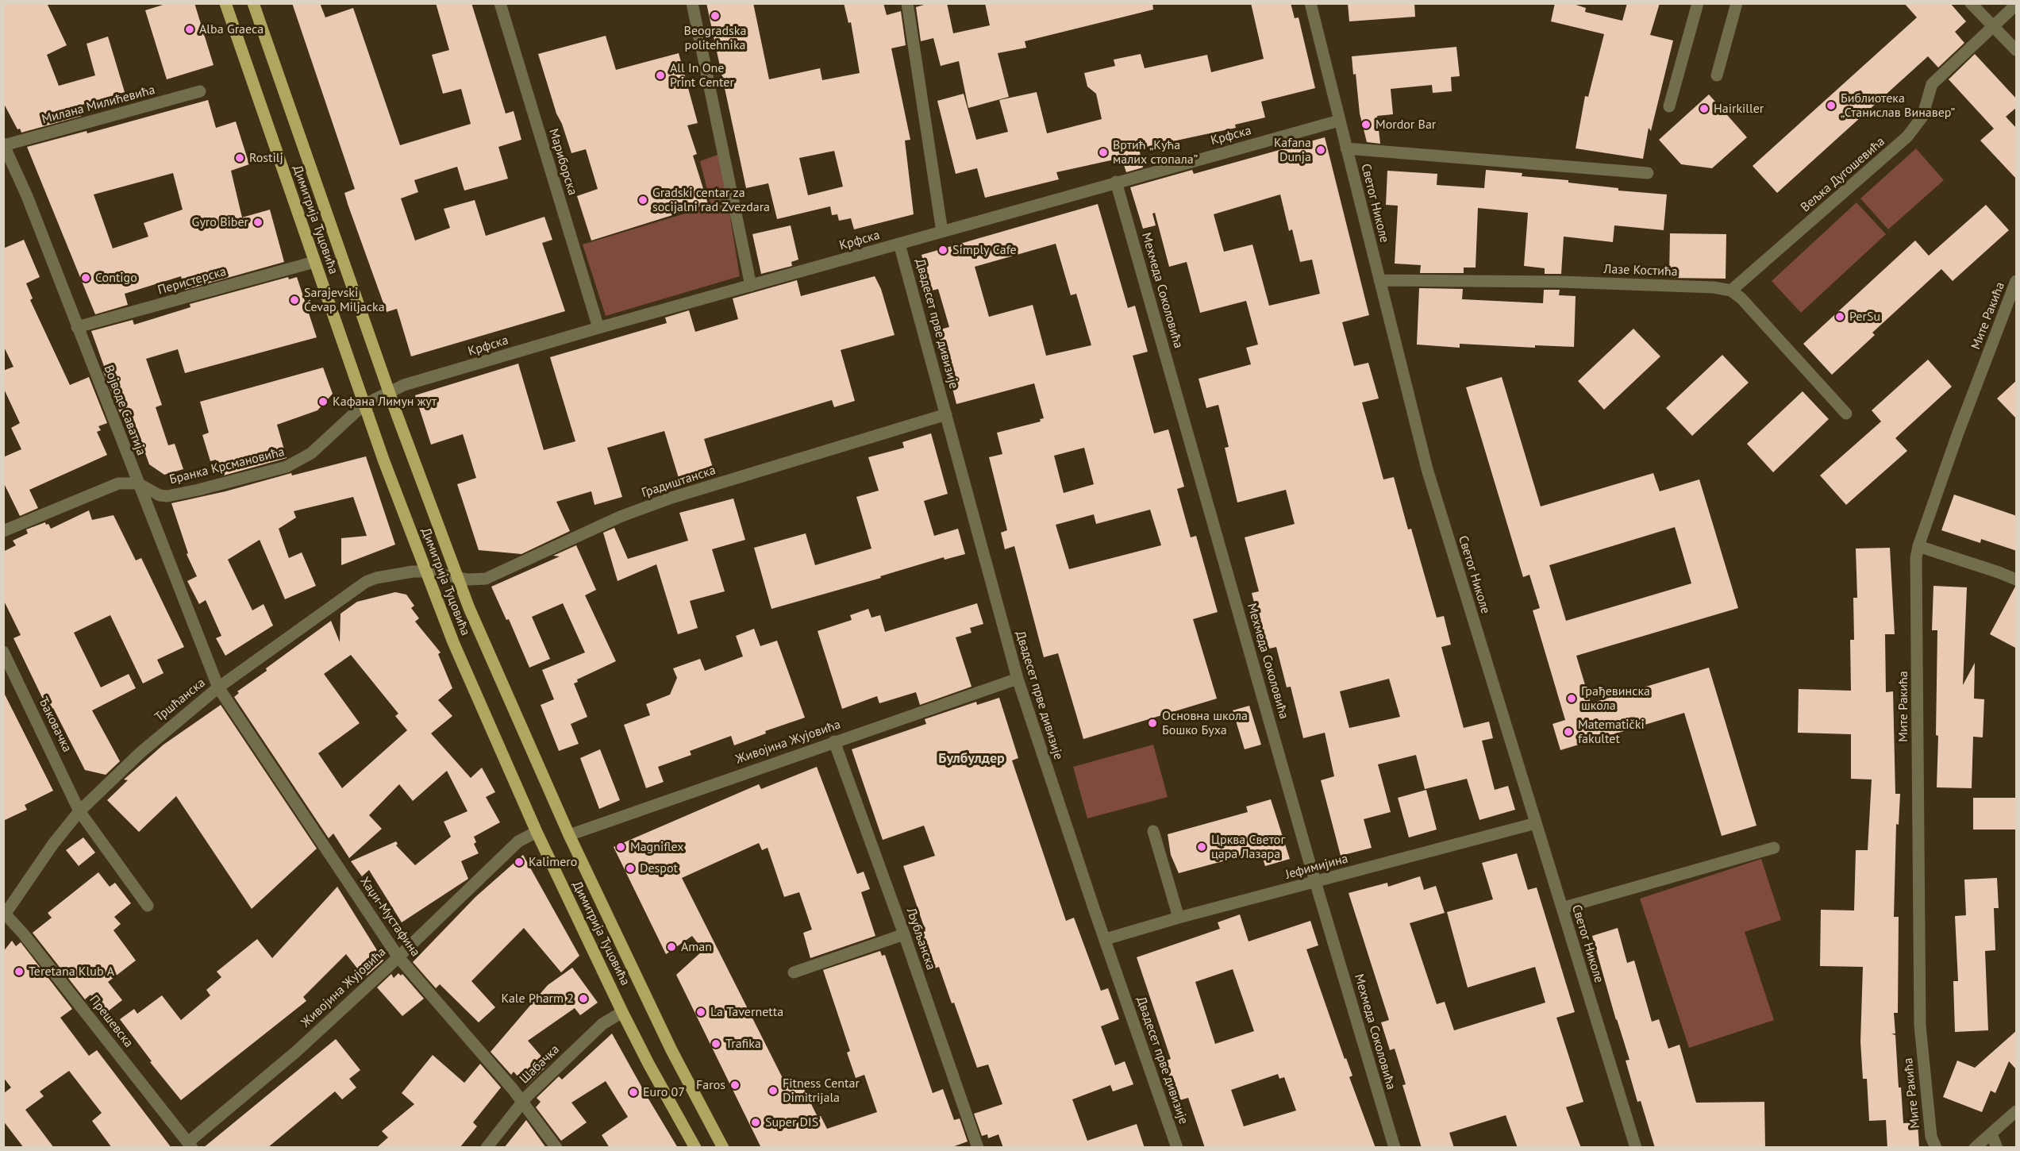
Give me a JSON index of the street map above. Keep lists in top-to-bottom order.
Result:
{
  "streets": {
    "main road": ["Димитрија Туцовића"],
    "street": [
      "Милана Милићевића",
      "Крфска",
      "Мариборска",
      "Вељка Дугошевића",
      "Светог Николе",
      "Лазе Костића",
      "Перистерска",
      "Мехмеда Соколовића",
      "Мите Ракића",
      "Двадесет прве дивизије",
      "Војводе Саватија",
      "Бранка Крсмановића",
      "Градиштанска",
      "Тршћанска",
      "Ђаковачка",
      "Живојина Жујовића",
      "Јефимијина",
      "Хаџи-Мустафина",
      "Љубљанска",
      "Прешевска",
      "Шабачка"
    ]
  },
  "crossings": [
    ["Милана Милићевића", "Војводе Саватија"],
    ["Крфска", "Мариборска"],
    ["Крфска", "Светог Николе"],
    ["Крфска", "Димитрија Туцовића"],
    ["Крфска", "Мехмеда Соколовића"],
    ["Крфска", "Двадесет прве дивизије"],
    ["Крфска", "Бранка Крсмановића"],
    ["Вељка Дугошевића", "Лазе Костића"],
    ["Светог Николе", "Лазе Костића"],
    ["Светог Николе", "Јефимијина"],
    ["Димитрија Туцовића", "Перистерска"],
    ["Димитрија Туцовића", "Бранка Крсмановића"],
    ["Димитрија Туцовића", "Градиштанска"],
    ["Димитрија Туцовића", "Тршћанска"],
    ["Димитрија Туцовића", "Живојина Жујовића"],
    ["Димитрија Туцовића", "Шабачка"],
    ["Перистерска", "Војводе Саватија"],
    ["Мехмеда Соколовића", "Јефимијина"],
    ["Двадесет прве дивизије", "Градиштанска"],
    ["Двадесет прве дивизије", "Живојина Жујовића"],
    ["Двадесет прве дивизије", "Јефимијина"],
    ["Војводе Саватија", "Бранка Крсмановића"],
    ["Војводе Саватија", "Тршћанска"],
    ["Војводе Саватија", "Хаџи-Мустафина"],
    ["Градиштанска", "Тршћанска"],
    ["Тршћанска", "Ђаковачка"],
    ["Тршћанска", "Хаџи-Мустафина"],
    ["Тршћанска", "Прешевска"],
    ["Живојина Жујовића", "Хаџи-Мустафина"],
    ["Живојина Жујовића", "Љубљанска"],
    ["Живојина Жујовића", "Прешевска"],
    ["Хаџи-Мустафина", "Шабачка"]
  ],
  "districts": ["Булбулдер"],
  "places": [
    "Beogradska politehnika",
    "Alba Graeca",
    "All In One Print Center",
    "Библиотека „Станислав Винавер”",
    "Hairkiller",
    "Mordor Bar",
    "Kafana Dunja",
    "Вртић „Кућа малих стопала”",
    "Rostilj",
    "Gradski centar za socijalni rad Zvezdara",
    "Gyro Biber",
    "Simply Cafe",
    "Contigo",
    "Sarajevski Ćevap Miljacka",
    "PerSu",
    "Кафана Лимун жут",
    "Грађевинска школа",
    "Основна школа Бошко Буха",
    "Matematički fakultet",
    "Magniflex",
    "Црква Светог цара Лазара",
    "Kalimero",
    "Despot",
    "Aman",
    "Teretana Klub A",
    "Kale Pharm 2",
    "La Tavernetta",
    "Trafika",
    "Faros",
    "Fitness Centar Dimitrijala",
    "Euro 07",
    "Super DIS"
  ]
}
